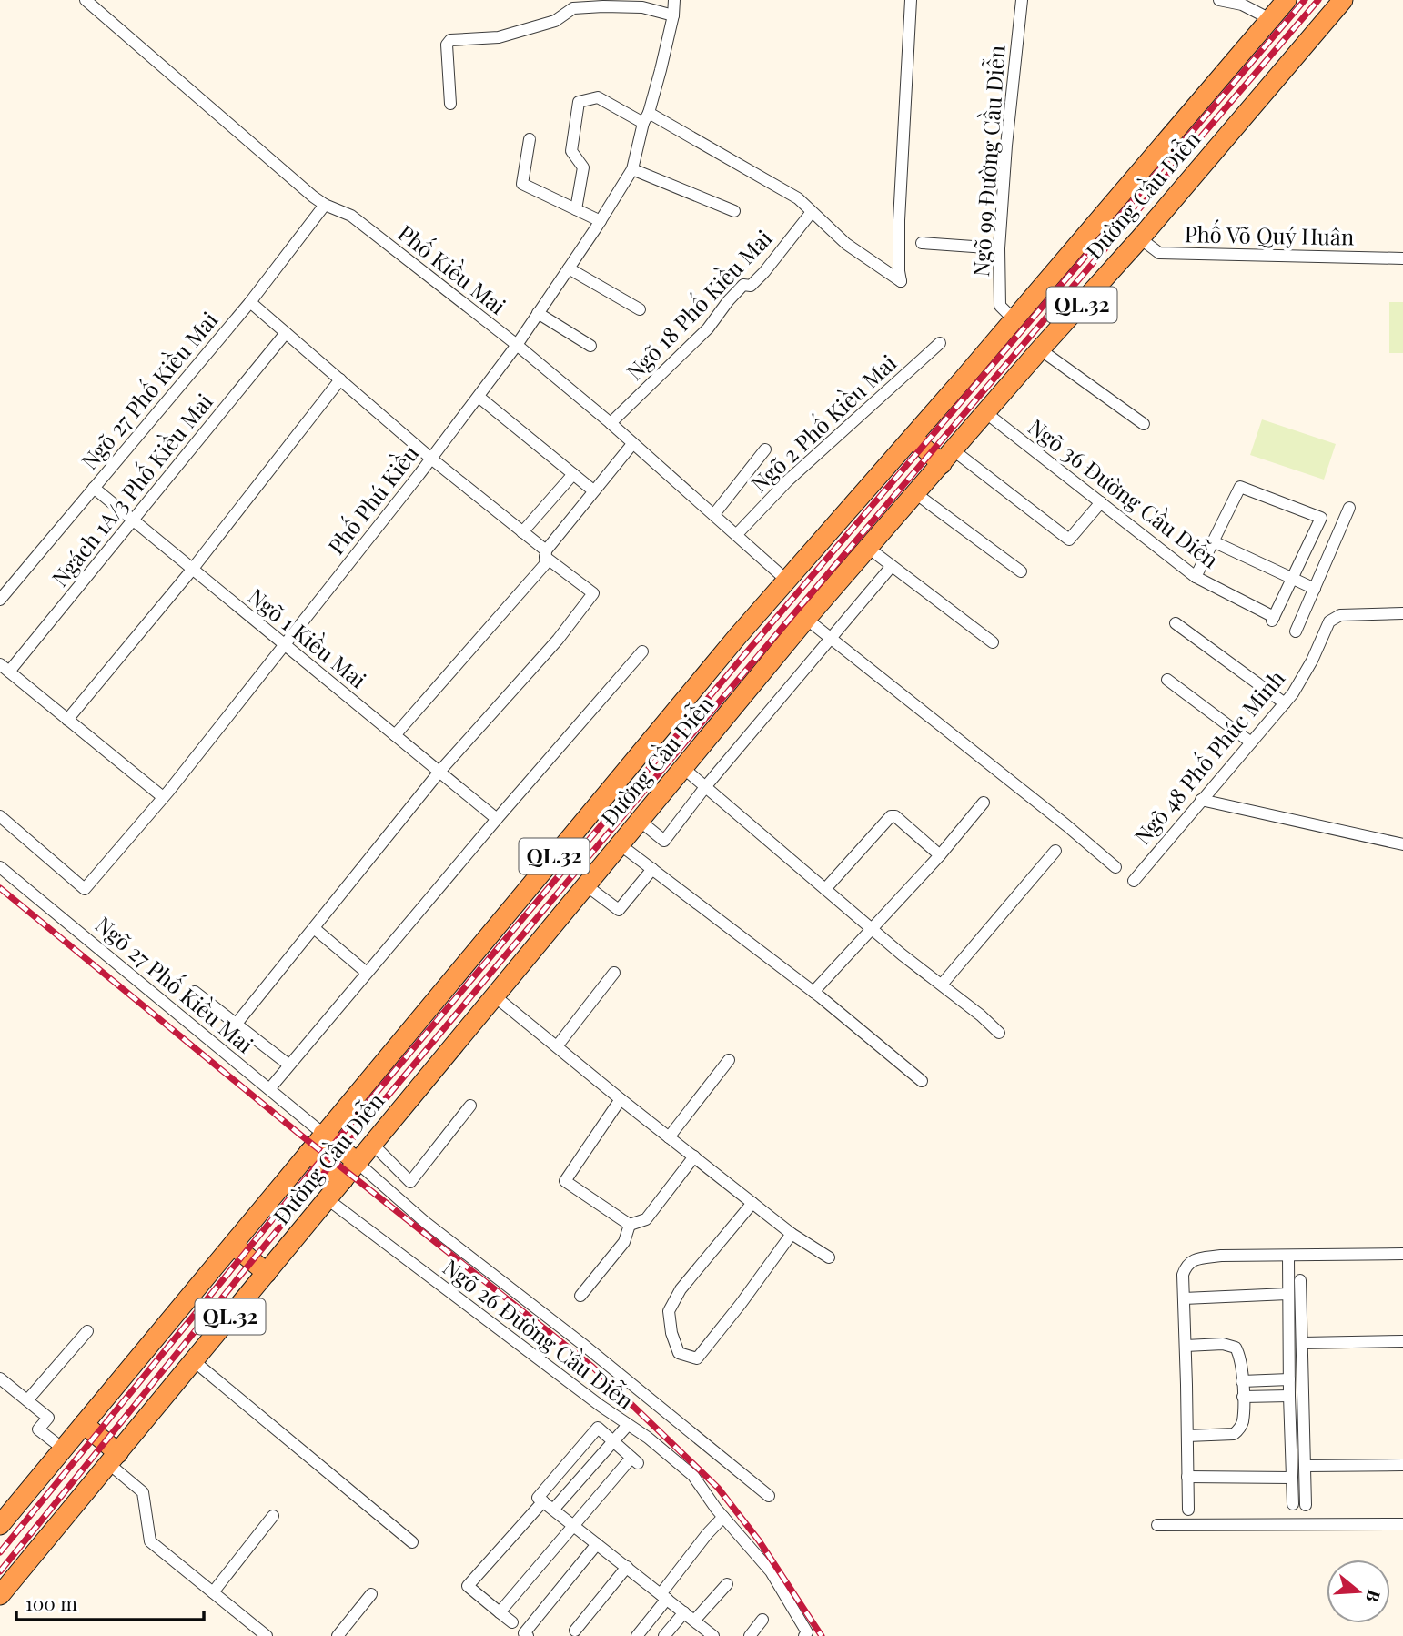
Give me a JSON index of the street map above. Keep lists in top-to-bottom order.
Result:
{
  "streets": {
    "highway": ["Đường Cầu Diễn", "QL.32"],
    "street": [
      "Ngõ 99 Đường Cầu Diễn",
      "Phố Võ Quý Huân",
      "Phố Kiều Mai",
      "Ngõ 18 Phố Kiều Mai",
      "Ngõ 27 Phố Kiều Mai",
      "Ngõ 2 Phố Kiều Mai",
      "Ngách 1A/3 Phố Kiều Mai",
      "Ngõ 36 Đường Cầu Diễn",
      "Phố Phú Kiều",
      "Ngõ 1 Kiều Mai",
      "Ngõ 48 Phố Phúc Minh",
      "Ngõ 26 Đường Cầu Diễn"
    ]
  },
  "crossings": [
    ["Ngõ 99 Đường Cầu Diễn", "Đường Cầu Diễn"],
    ["Đường Cầu Diễn", "Phố Võ Quý Huân"],
    ["Đường Cầu Diễn", "Phố Kiều Mai"],
    ["Đường Cầu Diễn", "Ngõ 27 Phố Kiều Mai"],
    ["Đường Cầu Diễn", "Ngõ 36 Đường Cầu Diễn"],
    ["Đường Cầu Diễn", "Ngõ 26 Đường Cầu Diễn"],
    ["Phố Kiều Mai", "Ngõ 18 Phố Kiều Mai"],
    ["Phố Kiều Mai", "Ngõ 27 Phố Kiều Mai"],
    ["Phố Kiều Mai", "Ngõ 2 Phố Kiều Mai"],
    ["Phố Kiều Mai", "Phố Phú Kiều"],
    ["Ngõ 27 Phố Kiều Mai", "Ngõ 1 Kiều Mai"],
    ["Ngách 1A/3 Phố Kiều Mai", "Ngõ 1 Kiều Mai"],
    ["Phố Phú Kiều", "Ngõ 1 Kiều Mai"]
  ],
  "scale_bar": "100 m",
  "north": "right"
}
